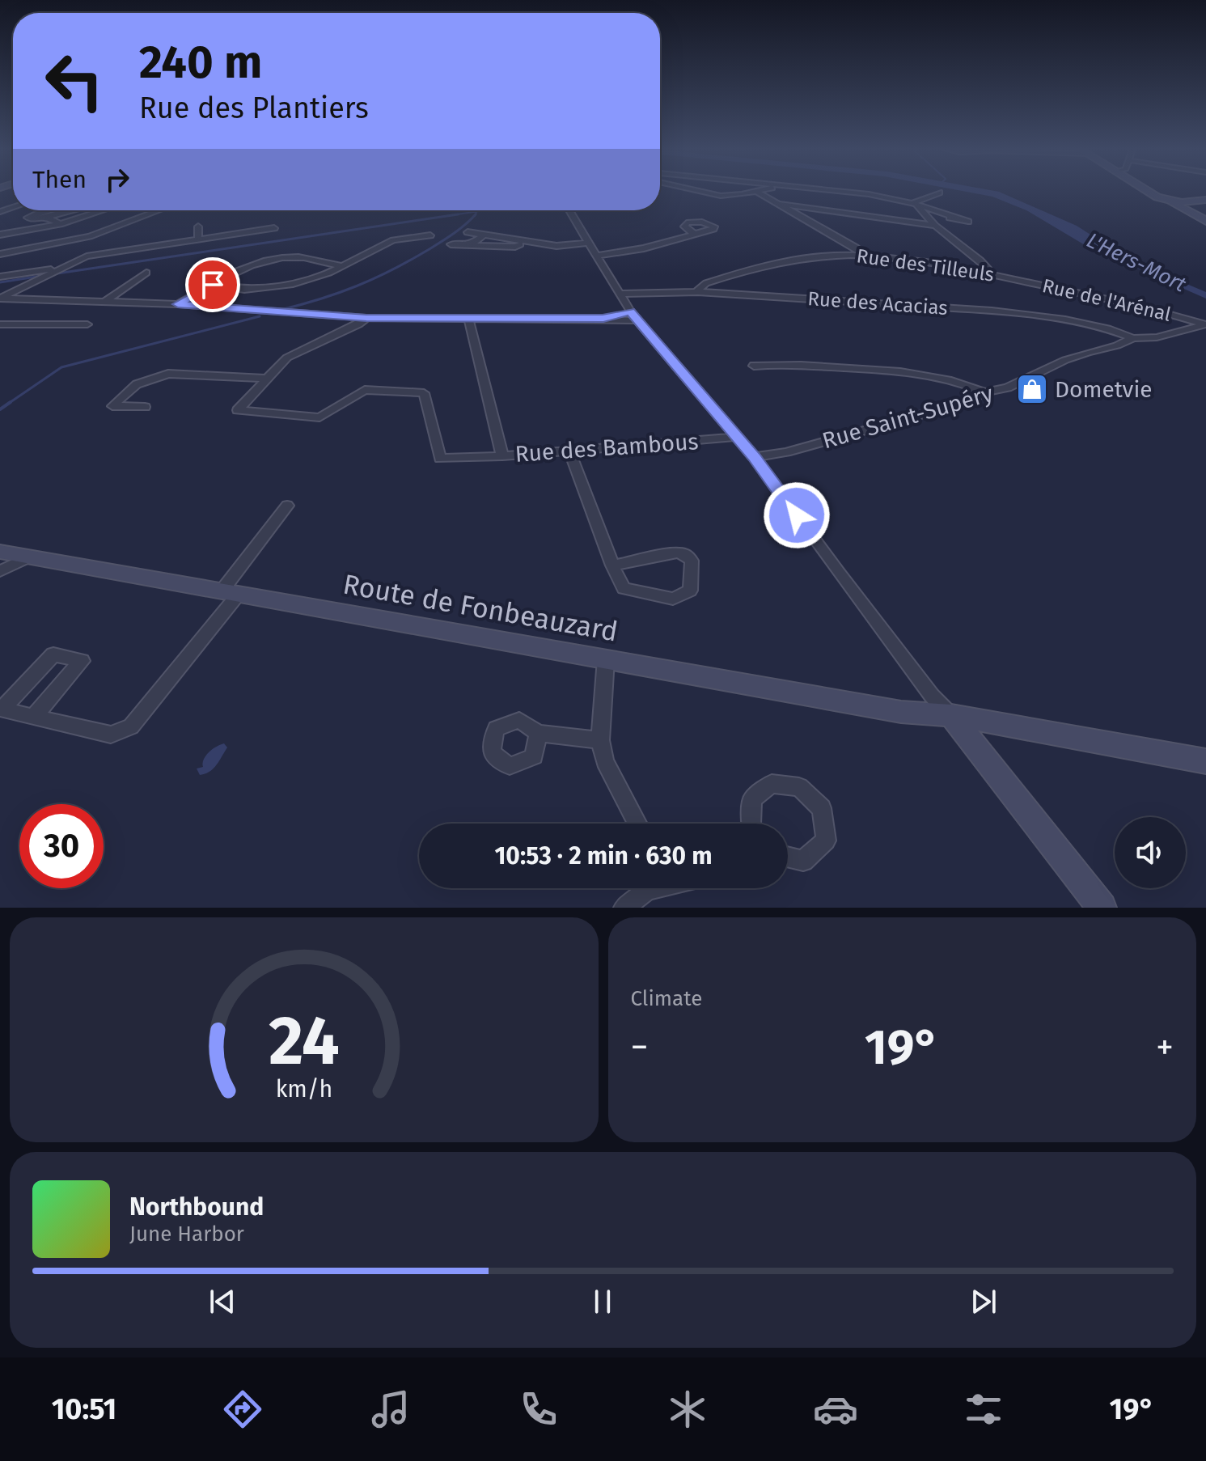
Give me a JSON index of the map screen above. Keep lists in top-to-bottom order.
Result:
{
  "streets": {
    "street": [
      "Rue des Tilleuls",
      "Rue de l'Arénal",
      "Rue des Acacias",
      "Rue Saint-Supéry",
      "Rue des Bambous",
      "Route de Fonbeauzard"
    ]
  },
  "crossings": [
    ["Rue des Tilleuls", "Rue de l'Arénal"],
    ["Rue des Tilleuls", "Rue des Acacias"],
    ["Rue de l'Arénal", "Rue Saint-Supéry"],
    ["Rue des Acacias", "Rue Saint-Supéry"]
  ],
  "water": ["L'Hers-Mort"],
  "places": {
    "shop": ["Dometvie"]
  },
  "page": {
    "turn": ["240 m", "Rue des Plantiers"],
    "then": "Then",
    "limit": "30",
    "trip": "10:53 · 2 min · 630 m",
    "tile": "Climate",
    "heat": ["−", "19°", "+"],
    "song": ["Northbound", "June Harbor"],
    "tabs": ["10:51", "19°"],
    "gauge": ["24", "km/h"]
  }
}
